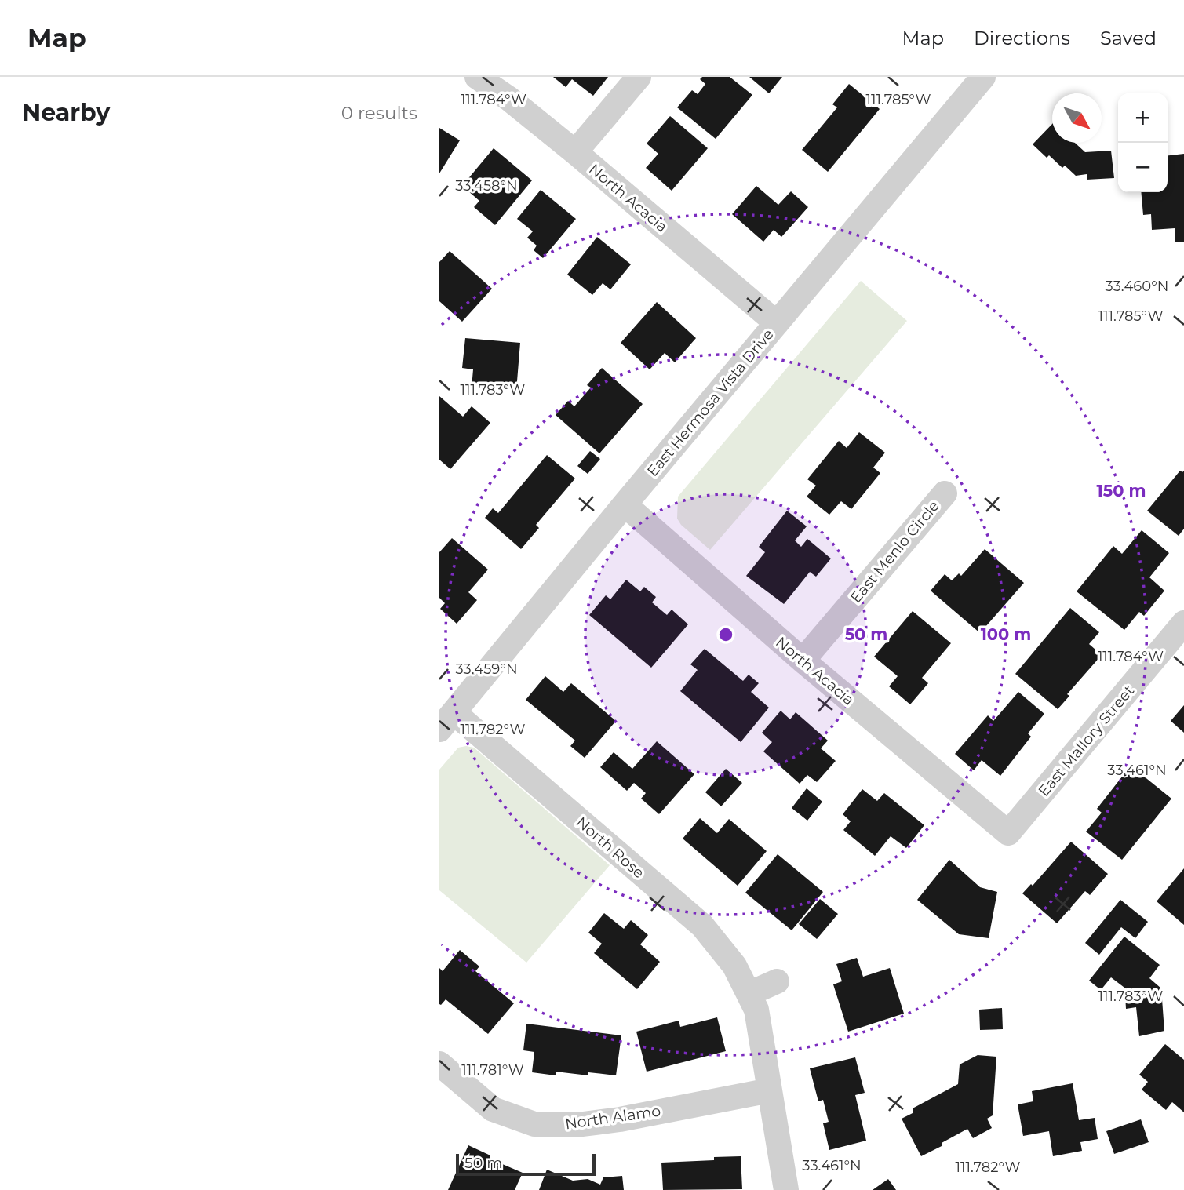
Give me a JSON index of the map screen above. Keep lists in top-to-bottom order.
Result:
{
  "streets": {
    "street": [
      "North Acacia",
      "East Hermosa Vista Drive",
      "East Menlo Circle",
      "East Mallory Street",
      "North Rose",
      "North Alamo"
    ]
  },
  "crossings": [
    ["North Acacia", "East Hermosa Vista Drive"],
    ["North Acacia", "East Menlo Circle"],
    ["North Acacia", "East Mallory Street"],
    ["East Hermosa Vista Drive", "North Rose"],
    ["North Rose", "North Alamo"]
  ],
  "scale_bar": "50 m",
  "north": "bottom right",
  "page": {
    "header": "Map",
    "nav": ["Map", "Directions", "Saved"],
    "heading": ["Nearby", "0 results"],
    "map_buttons": ["+", "−"],
    "scale": "50 m"
  },
  "coordinates": [
    "111.784°W",
    "111.785°W",
    "33.458°N",
    "33.460°N",
    "111.783°W",
    "33.459°N",
    "111.782°W",
    "33.461°N",
    "111.781°W"
  ],
  "rings": ["150 m", "50 m", "100 m"]
}
